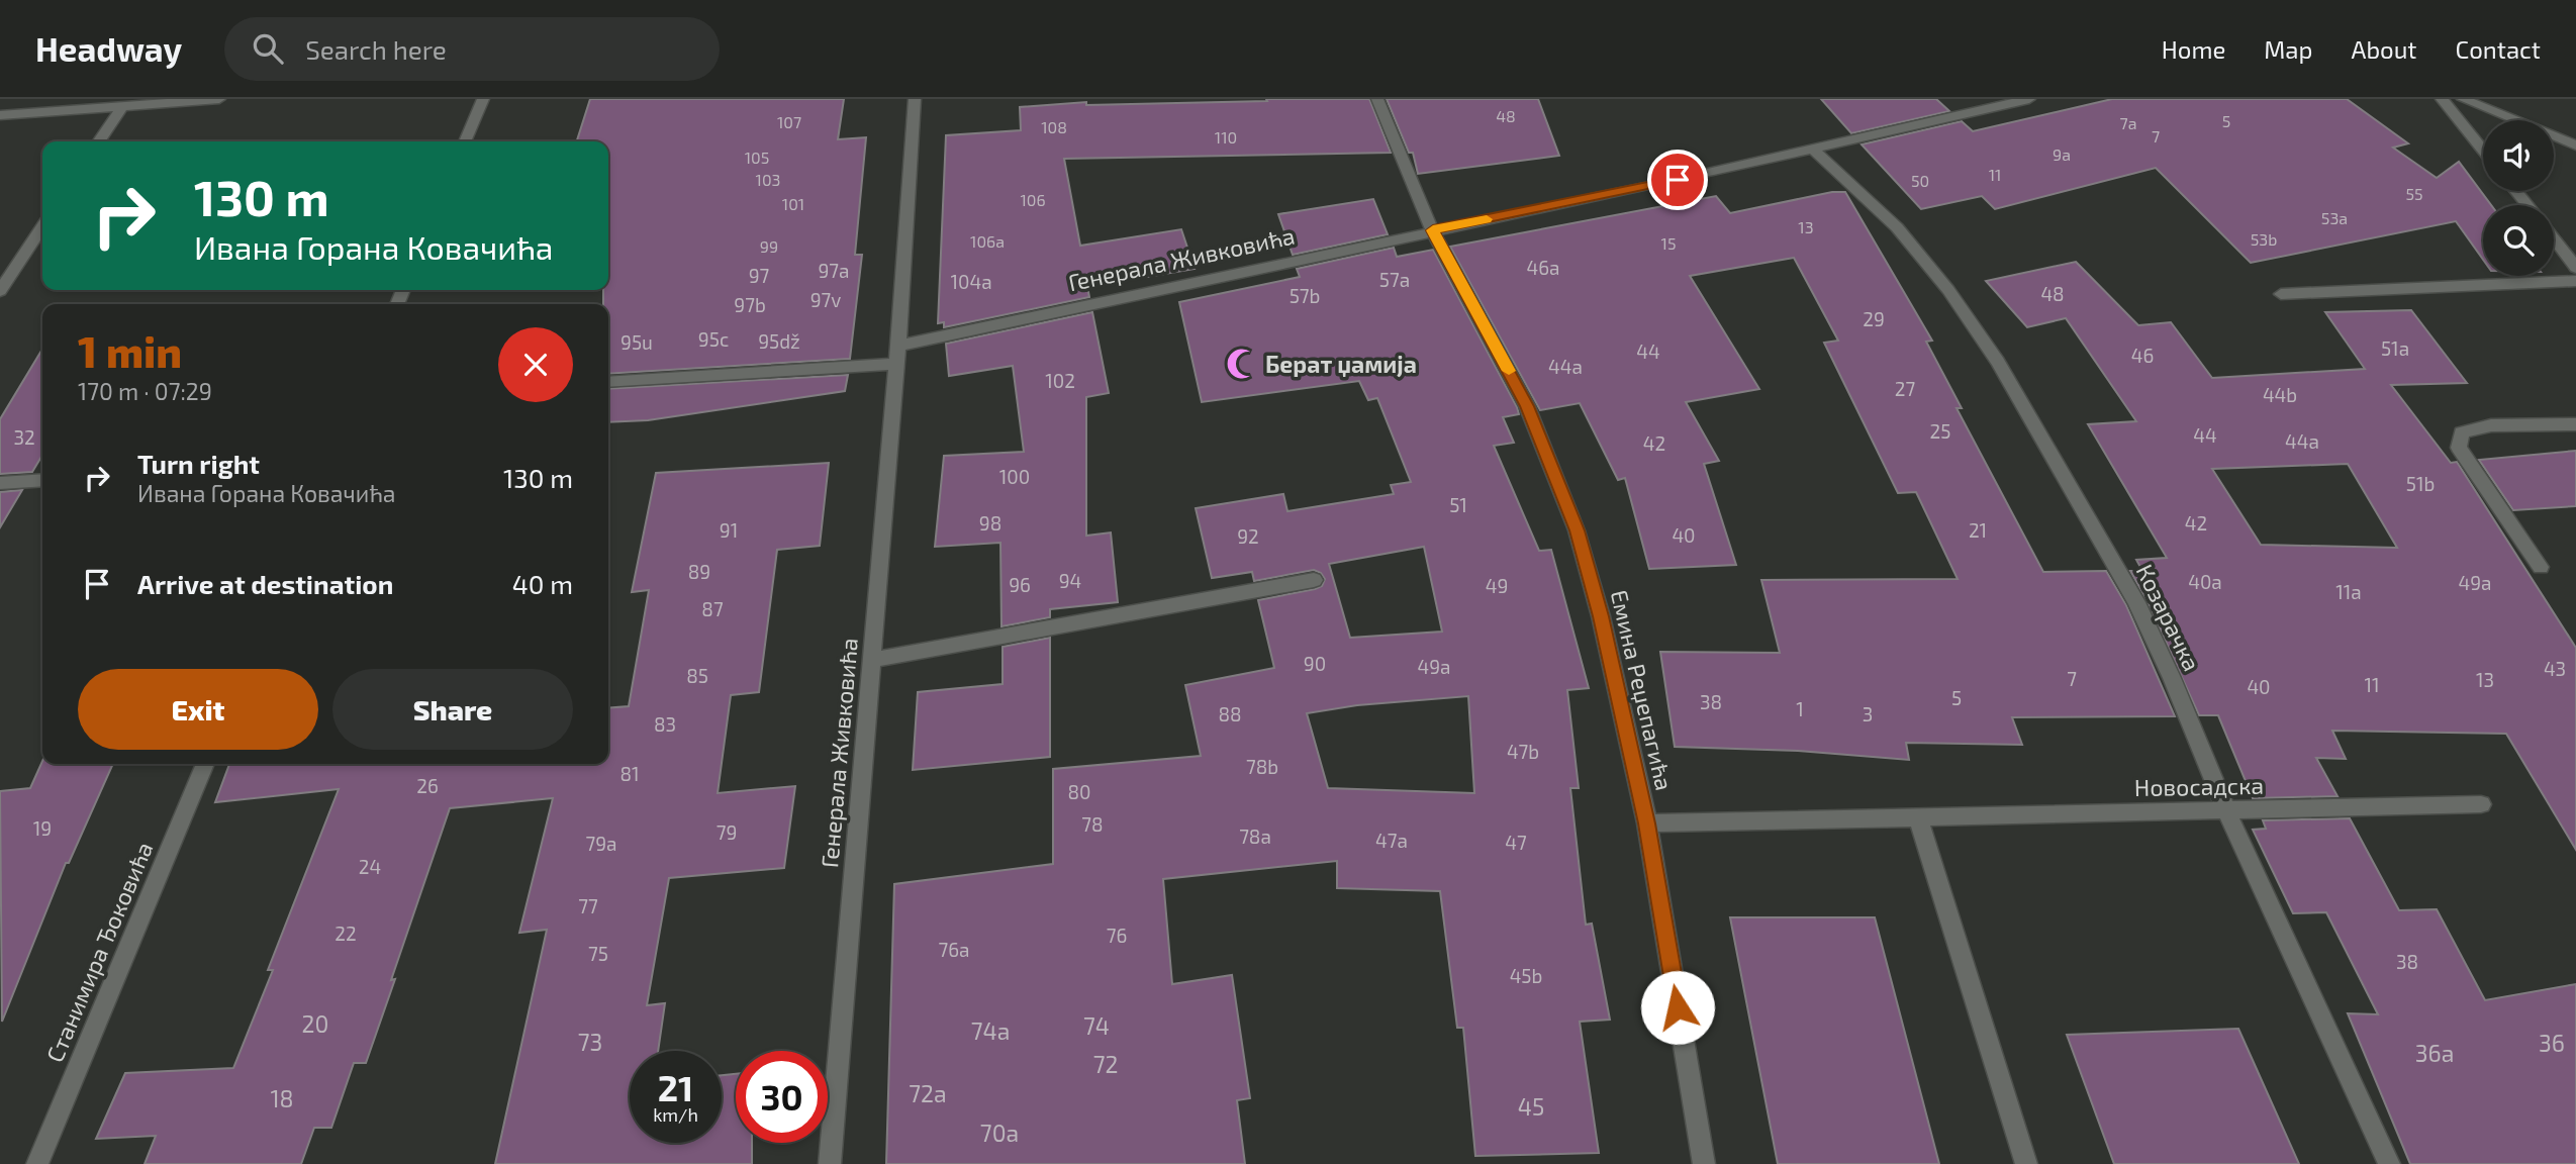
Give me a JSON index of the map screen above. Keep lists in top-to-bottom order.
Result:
{
  "streets": {
    "street": [
      "Генерала Живковића",
      "Козарачка",
      "Емина Реџепагића",
      "Новосадска",
      "Станимира Ђоковића"
    ]
  },
  "crossings": [
    ["Генерала Живковића", "Козарачка"],
    ["Генерала Живковића", "Емина Реџепагића"],
    ["Козарачка", "Новосадска"],
    ["Емина Реџепагића", "Новосадска"]
  ],
  "places": {
    "mosque": ["Берат џамија"]
  },
  "house_numbers": [
    "48",
    "5",
    "107",
    "7a",
    "108",
    "7",
    "110",
    "9a",
    "105",
    "11",
    "103",
    "50",
    "55",
    "106",
    "101",
    "53a",
    "13",
    "53b",
    "106a",
    "15",
    "99",
    "46a",
    "97a",
    "97",
    "57a",
    "104a",
    "48",
    "57b",
    "97v",
    "97b",
    "29",
    "95c",
    "95dž",
    "95u",
    "51a",
    "44",
    "46",
    "44a",
    "102",
    "27",
    "44b",
    "25",
    "44",
    "32",
    "44a",
    "42",
    "100",
    "51b",
    "51",
    "98",
    "42",
    "91",
    "21",
    "40",
    "92",
    "89",
    "94",
    "40a",
    "49a",
    "96",
    "49",
    "11a",
    "87",
    "90",
    "49a",
    "43",
    "85",
    "7",
    "13",
    "11",
    "40",
    "5",
    "38",
    "1",
    "88",
    "3",
    "83",
    "47b",
    "78b",
    "81",
    "26",
    "80",
    "78",
    "19",
    "79",
    "78a",
    "47a",
    "47",
    "79a",
    "24",
    "77",
    "22",
    "76",
    "76a",
    "75",
    "38",
    "45b",
    "20",
    "74",
    "74a",
    "73",
    "36",
    "36a",
    "72",
    "72a",
    "18",
    "45",
    "70a"
  ],
  "page": {
    "header": "Headway",
    "search": "Search here",
    "nav": [
      "Home",
      "Map",
      "About",
      "Contact"
    ],
    "turn": ["130 m", "Ивана Горана Ковачића"],
    "heading": ["1 min", "170 m · 07:29"],
    "list": [
      {
        "name": "Turn right",
        "note": "Ивана Горана Ковачића",
        "value": "130 m"
      },
      {
        "name": "Arrive at destination",
        "value": "40 m"
      }
    ],
    "buttons": ["Exit", "Share"],
    "speed": "21 km/h",
    "limit": "30"
  }
}
